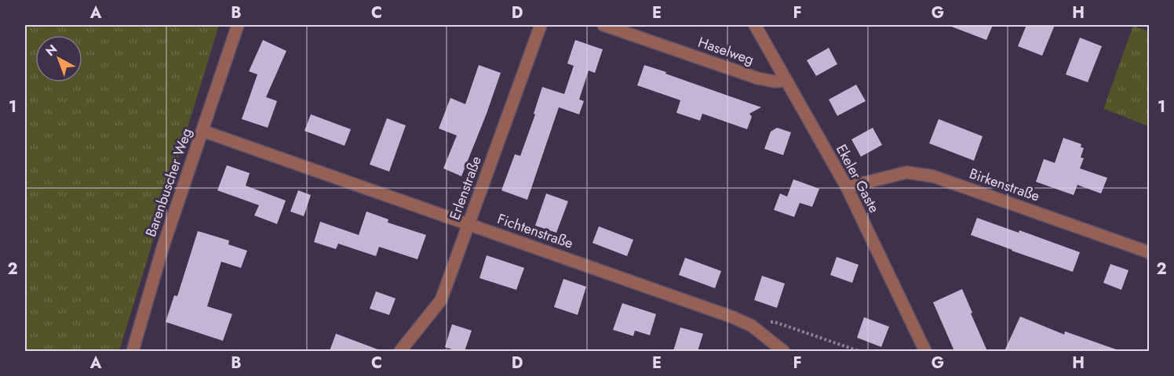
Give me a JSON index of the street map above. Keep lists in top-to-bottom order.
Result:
{
  "streets": {
    "street": [
      "Haselweg",
      "Ekeler Gaste",
      "Barenbuscher Weg",
      "Birkenstraße",
      "Erlenstraße",
      "Fichtenstraße"
    ]
  },
  "crossings": [
    ["Haselweg", "Ekeler Gaste"],
    ["Ekeler Gaste", "Birkenstraße"],
    ["Barenbuscher Weg", "Fichtenstraße"],
    ["Erlenstraße", "Fichtenstraße"]
  ],
  "north": "top left",
  "grid": {
    "columns": [
      "A",
      "B",
      "C",
      "D",
      "E",
      "F",
      "G",
      "H"
    ],
    "rows": ["1", "2"]
  }
}
